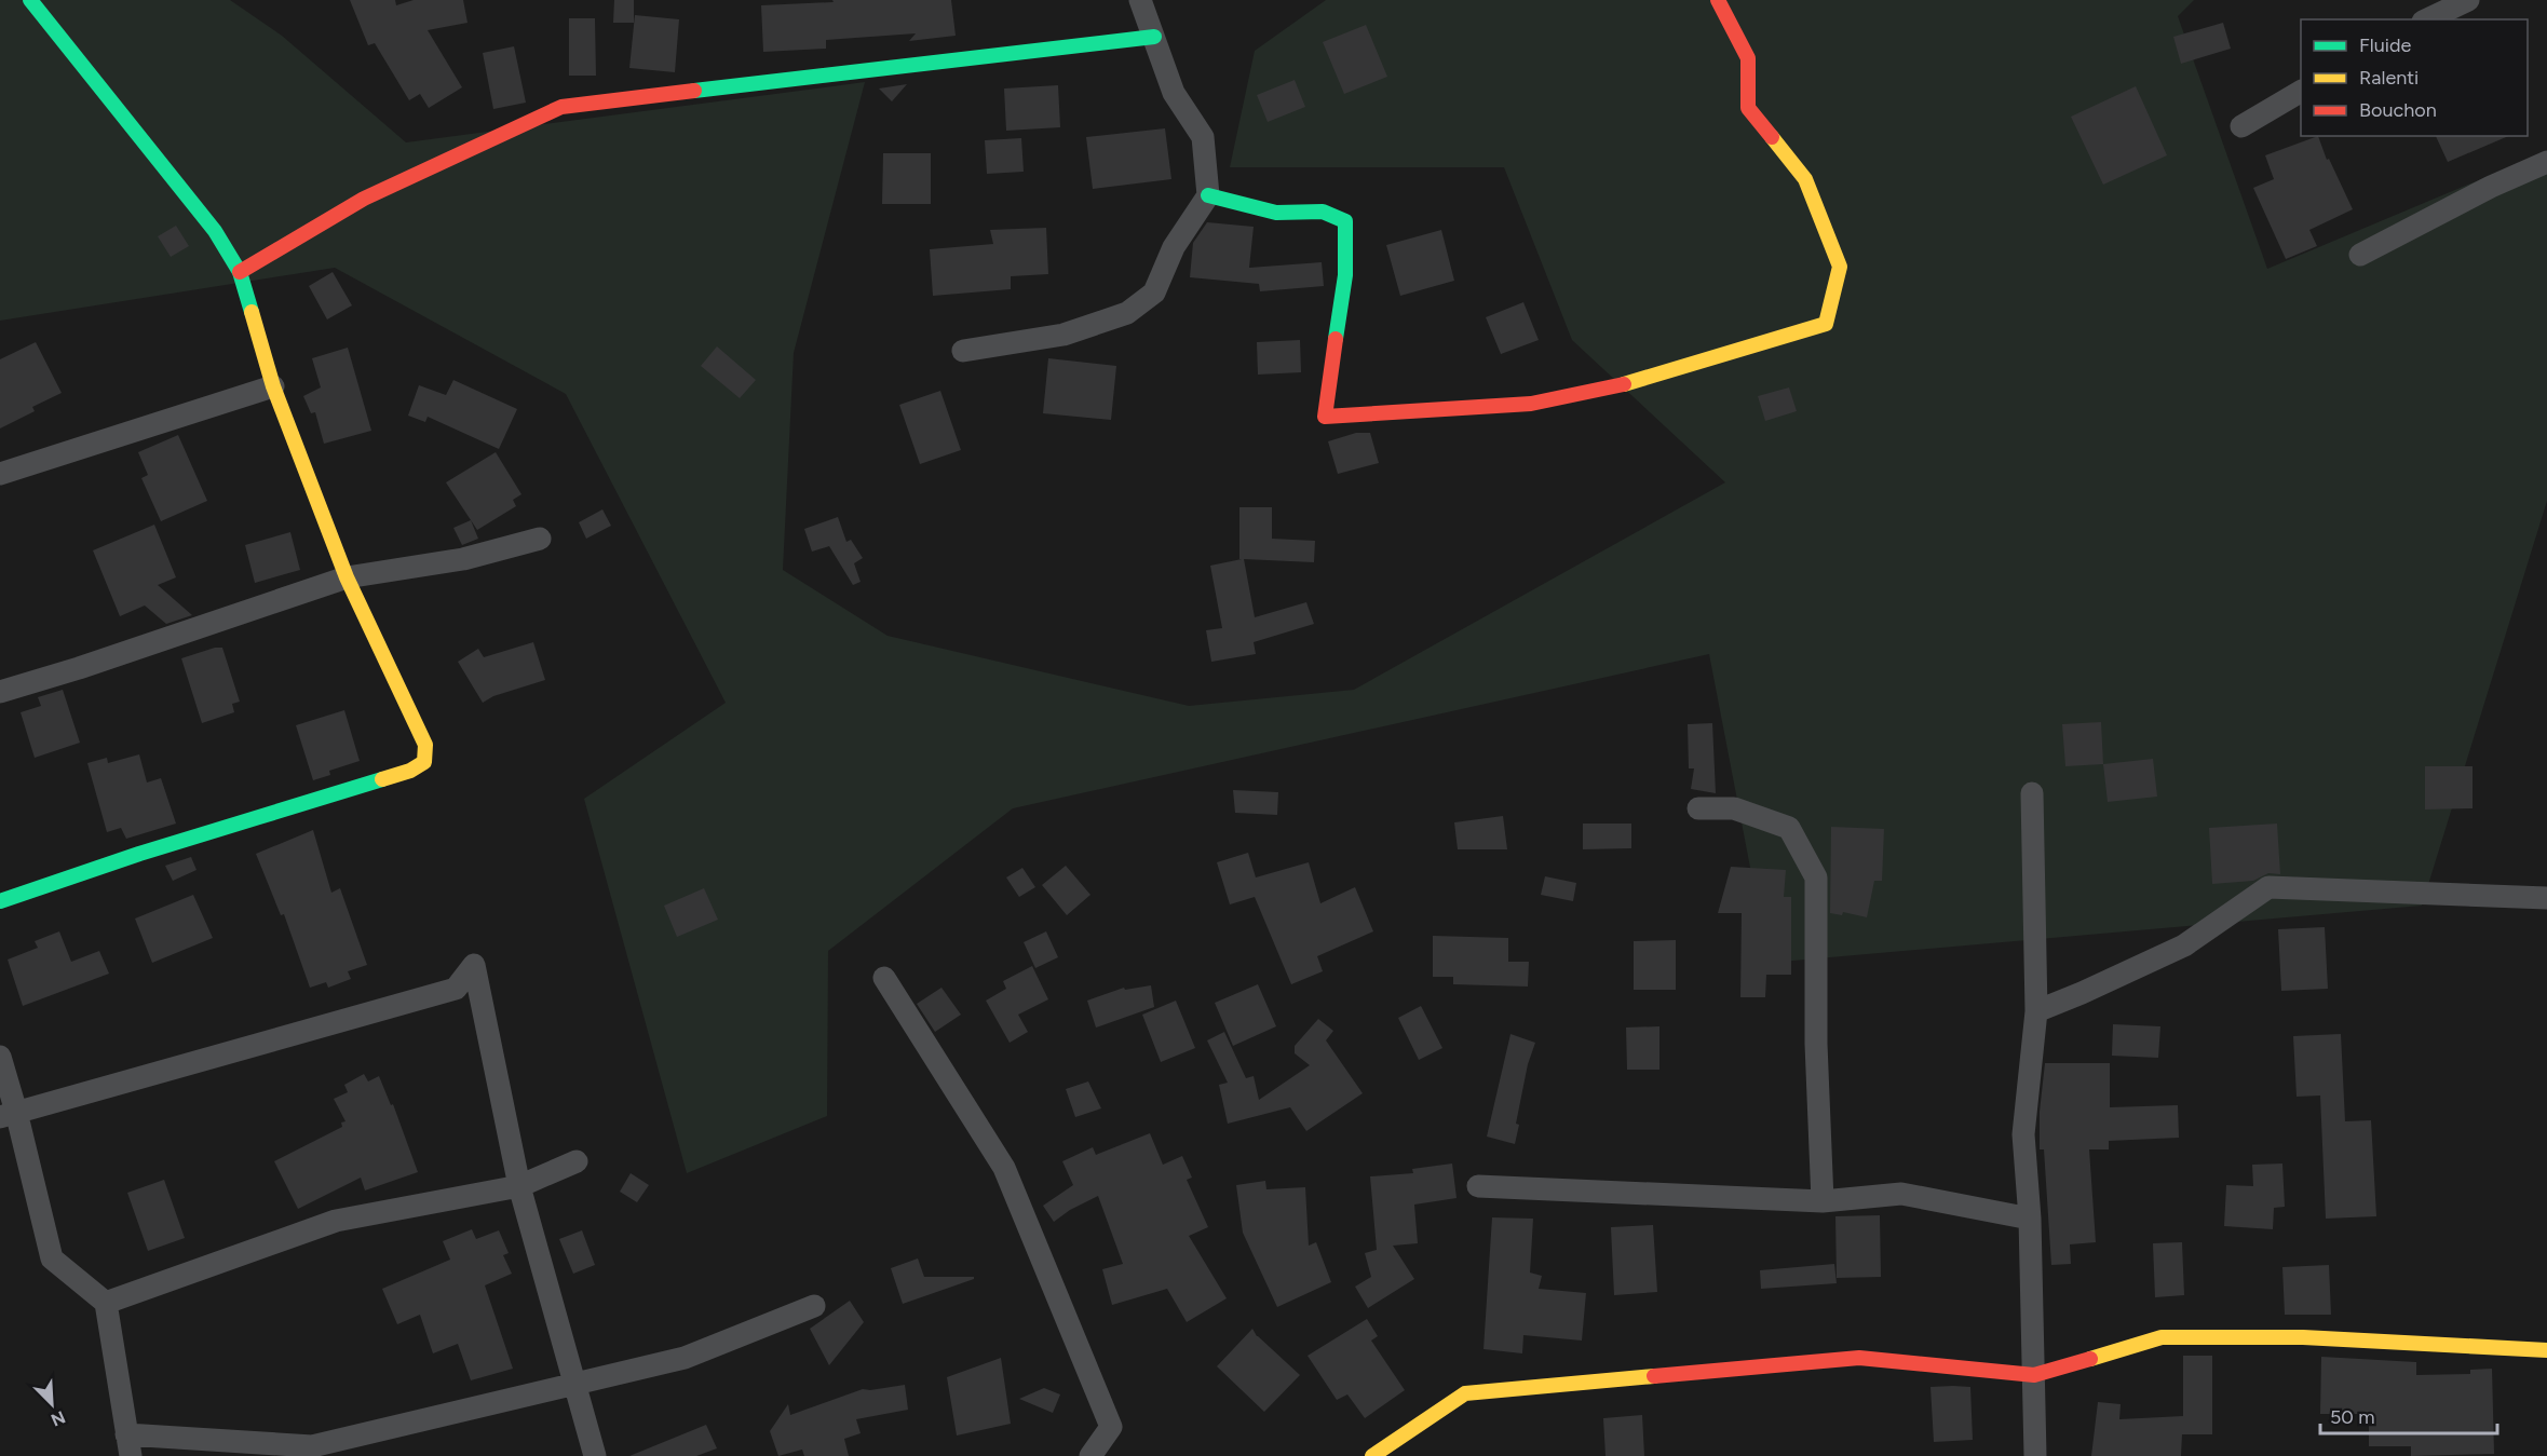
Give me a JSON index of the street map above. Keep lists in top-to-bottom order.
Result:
{
  "legend": ["Fluide", "Ralenti", "Bouchon"],
  "scale_bar": "50 m",
  "north": "bottom right"
}
